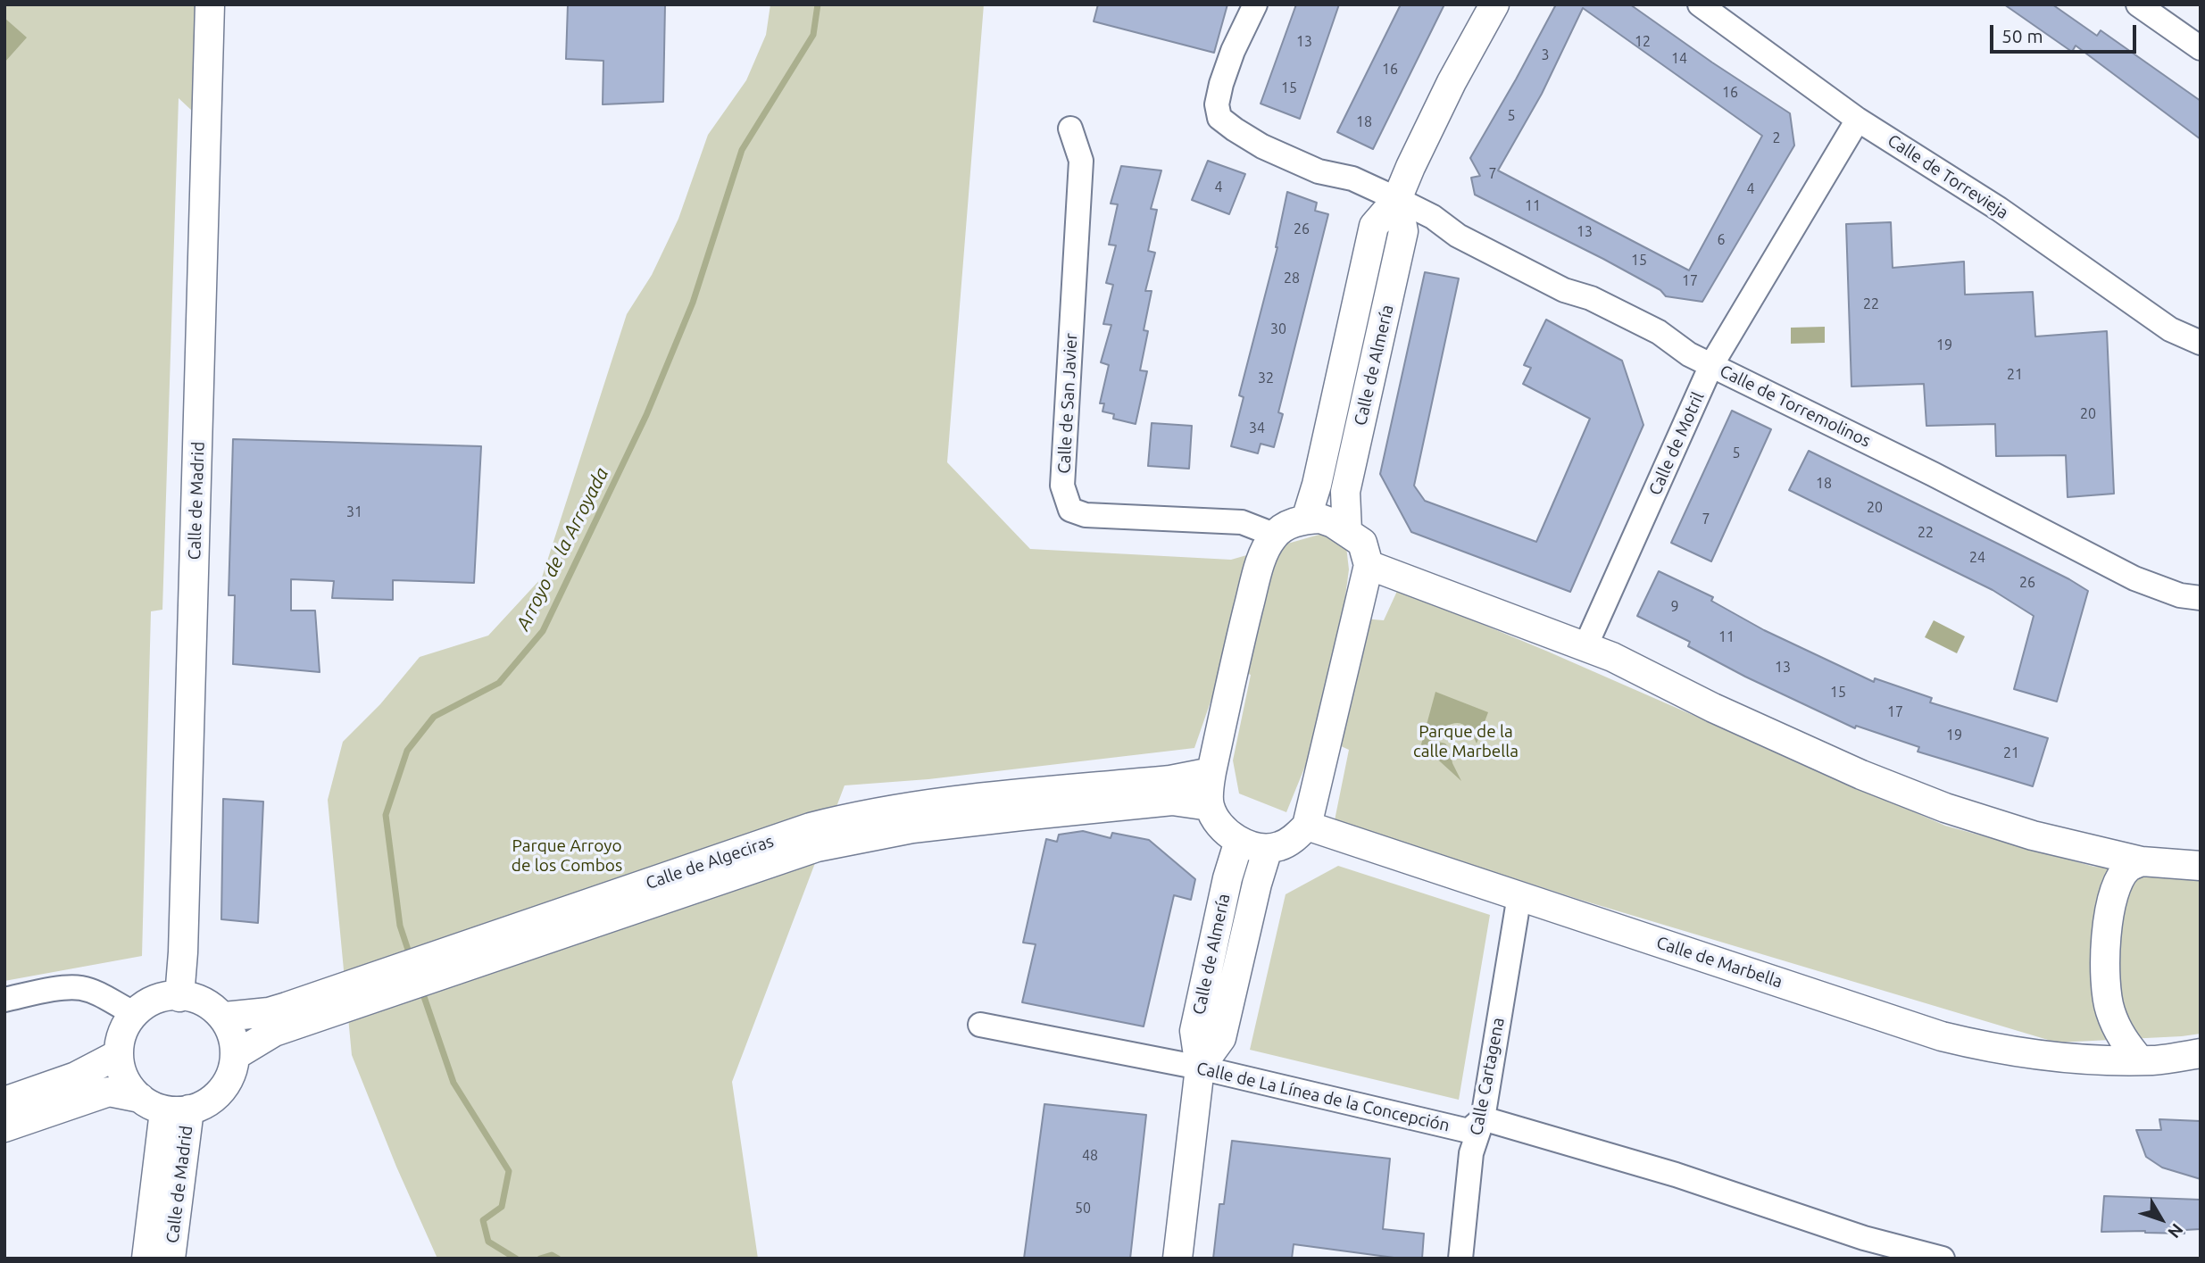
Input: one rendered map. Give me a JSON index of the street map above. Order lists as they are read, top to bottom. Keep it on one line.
{"streets":{"street":["Calle de Torrevieja","Calle de Almería","Calle de San Javier","Calle de Torremolinos","Calle de Motril","Calle de Madrid","Calle de Algeciras","Calle de Marbella","Calle Cartagena","Calle de La Línea de la Concepción"]},"crossings":[["Calle de Torrevieja","Calle de Motril"],["Calle de Almería","Calle de Torremolinos"],["Calle de Almería","Calle de La Línea de la Concepción"],["Calle de Torremolinos","Calle de Motril"],["Calle de Madrid","Calle de Algeciras"],["Calle de Marbella","Calle Cartagena"],["Calle Cartagena","Calle de La Línea de la Concepción"]],"water":["Arroyo de la Arroyada"],"parks":["Parque de la calle Marbella","Parque Arroyo de los Combos"],"house_numbers":["13","12","3","14","16","15","16","5","18","2","7","4","4","11","26","13","6","15","28","17","22","30","19","21","32","20","34","5","18","20","31","7","22","24","26","9","11","13","15","17","19","21","48","50"],"scale_bar":"50 m","north":"bottom right"}
